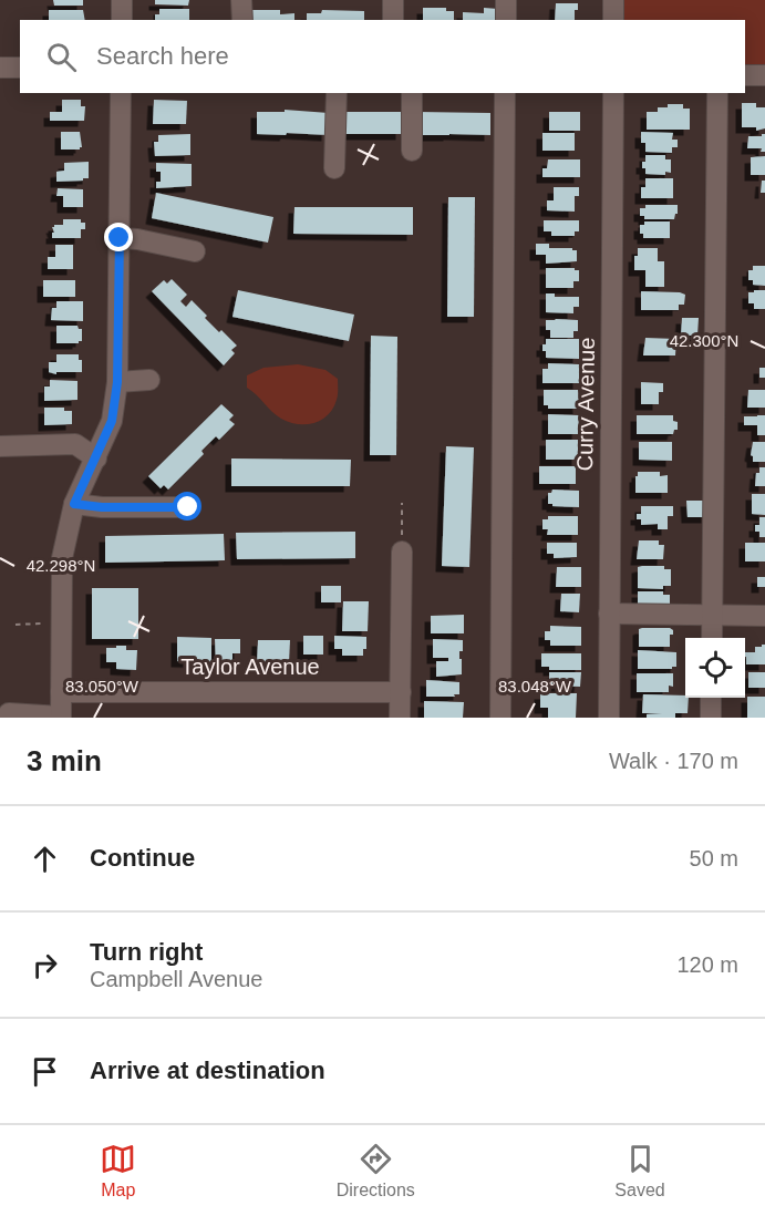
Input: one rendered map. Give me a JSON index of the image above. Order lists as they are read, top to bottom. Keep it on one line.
{"streets":{"street":["Curry Avenue","Taylor Avenue"]},"page":{"search":"Search here","heading":["3 min","Walk · 170 m"],"list":[["Continue","50 m"],["Turn right","Campbell Avenue","120 m"],"Arrive at destination"],"nav":["Map","Directions","Saved"]},"coordinates":["42.300°N","42.298°N","83.050°W","83.048°W"]}
